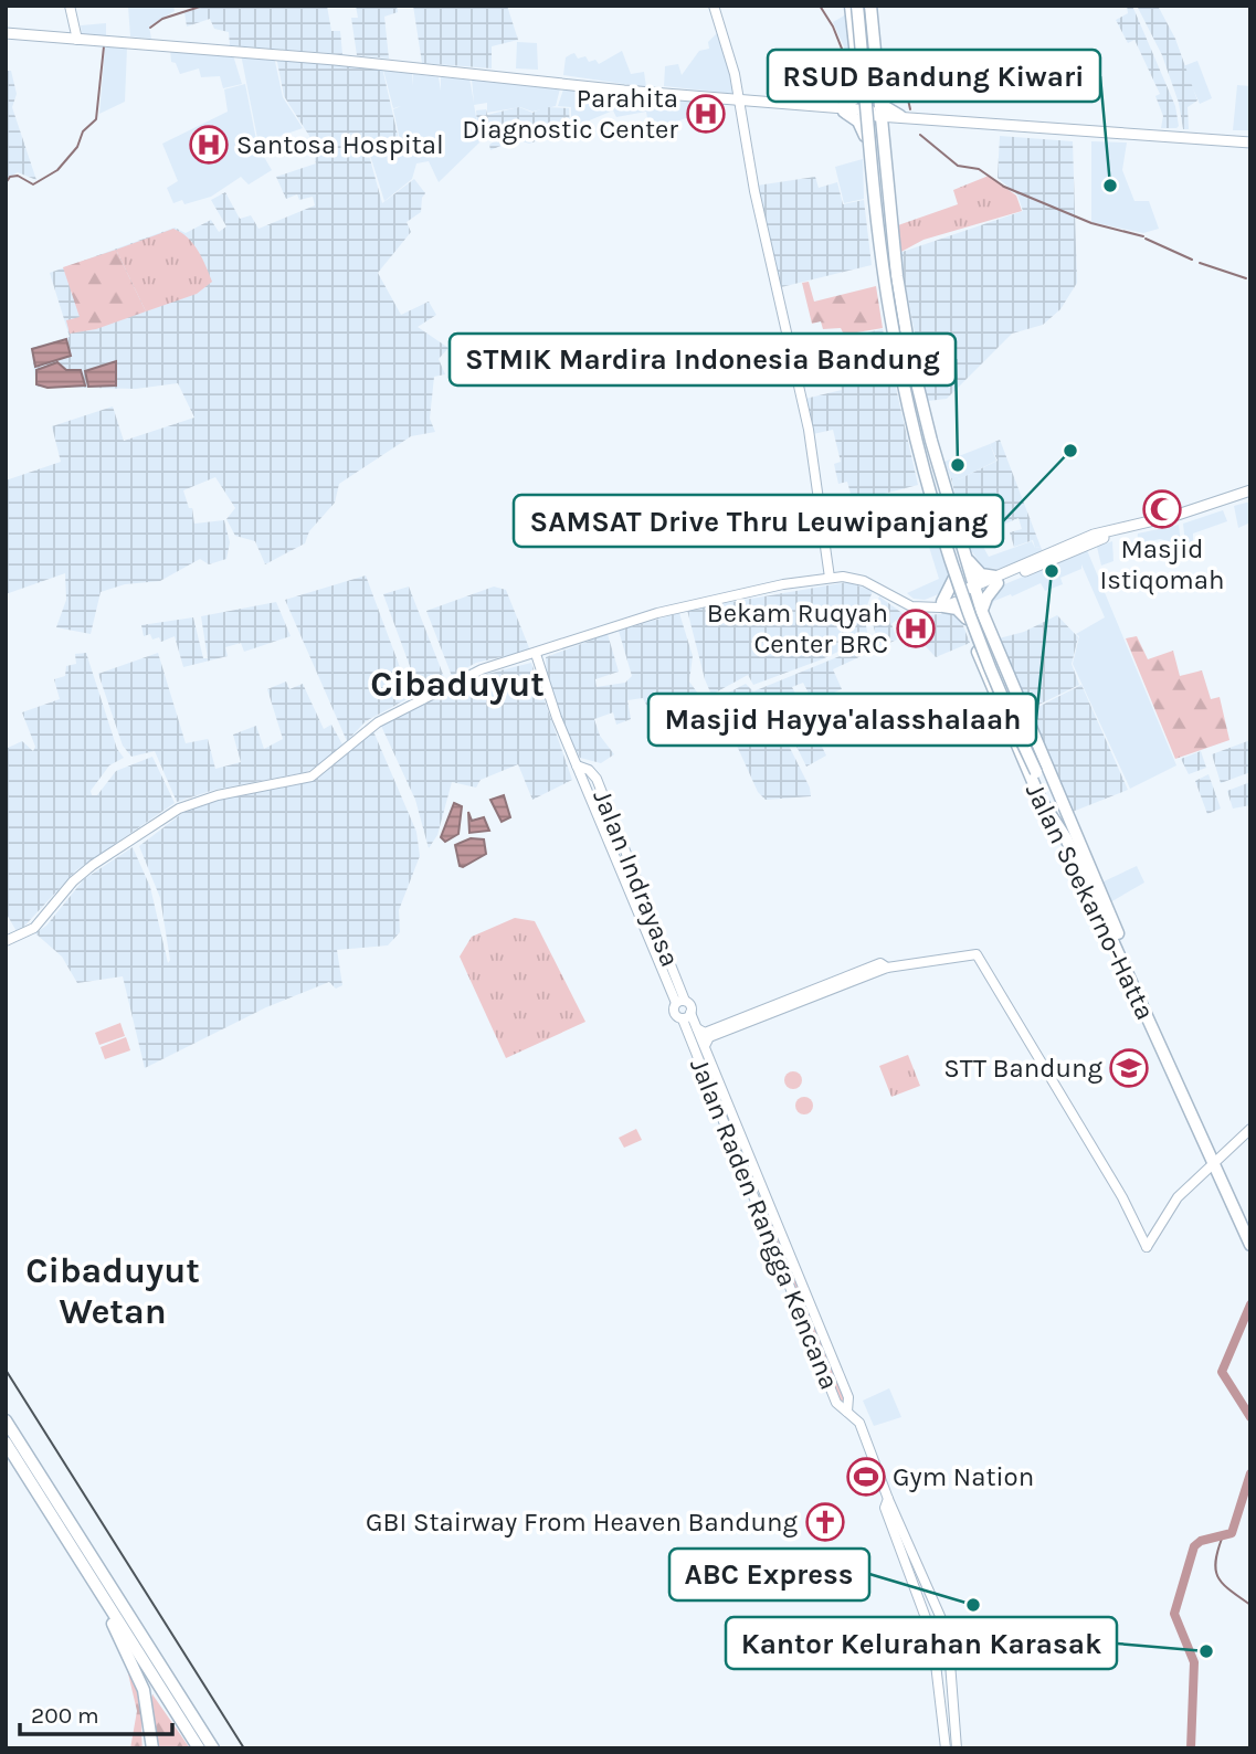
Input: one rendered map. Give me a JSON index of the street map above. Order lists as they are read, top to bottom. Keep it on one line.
{"streets":{"highway":["Jalan Soekarno-Hatta"],"street":["Jalan Indrayasa","Jalan Raden Rangga Kencana"]},"districts":["Cibaduyut","Cibaduyut Wetan"],"places":{"hospital":["Parahita Diagnostic Center","Santosa Hospital","Bekam Ruqyah Center BRC"],"other":["RSUD Bandung Kiwari","SAMSAT Drive Thru Leuwipanjang","STMIK Mardira Indonesia Bandung","Masjid Hayya'alasshalaah","ABC Express","Kantor Kelurahan Karasak"],"mosque":["Masjid Istiqomah"],"school or university":["STT Bandung"],"sports":["Gym Nation"],"church":["GBI Stairway From Heaven Bandung"]},"scale_bar":"200 m"}
